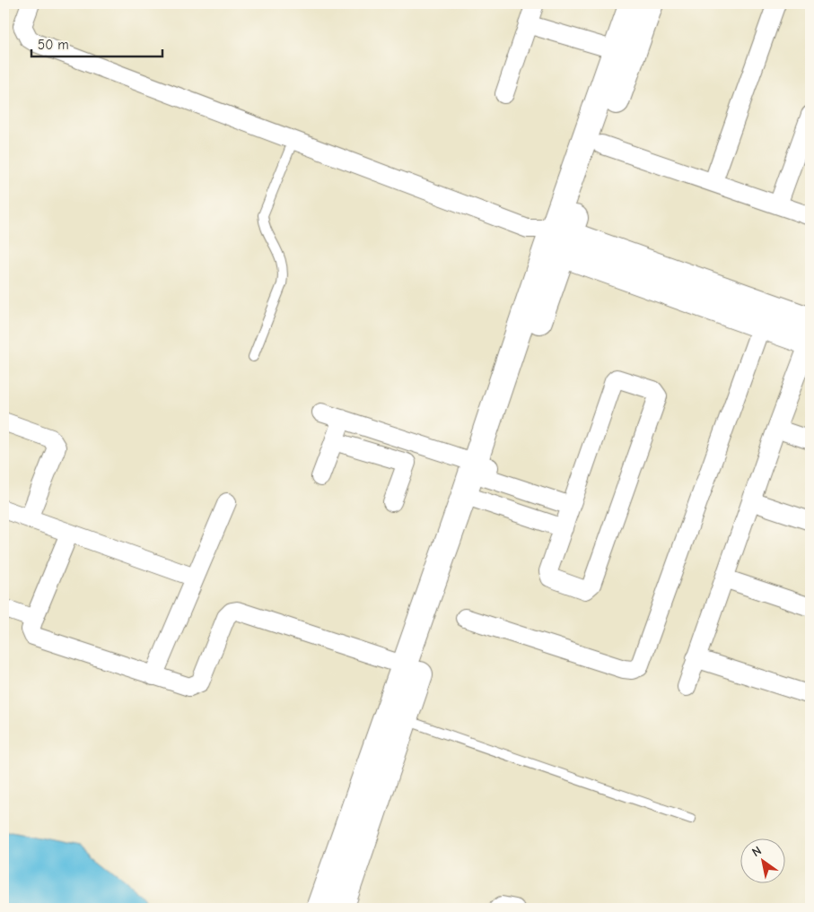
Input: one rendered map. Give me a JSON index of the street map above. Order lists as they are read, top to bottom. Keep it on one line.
{"scale_bar":"50 m","north":"top left"}
